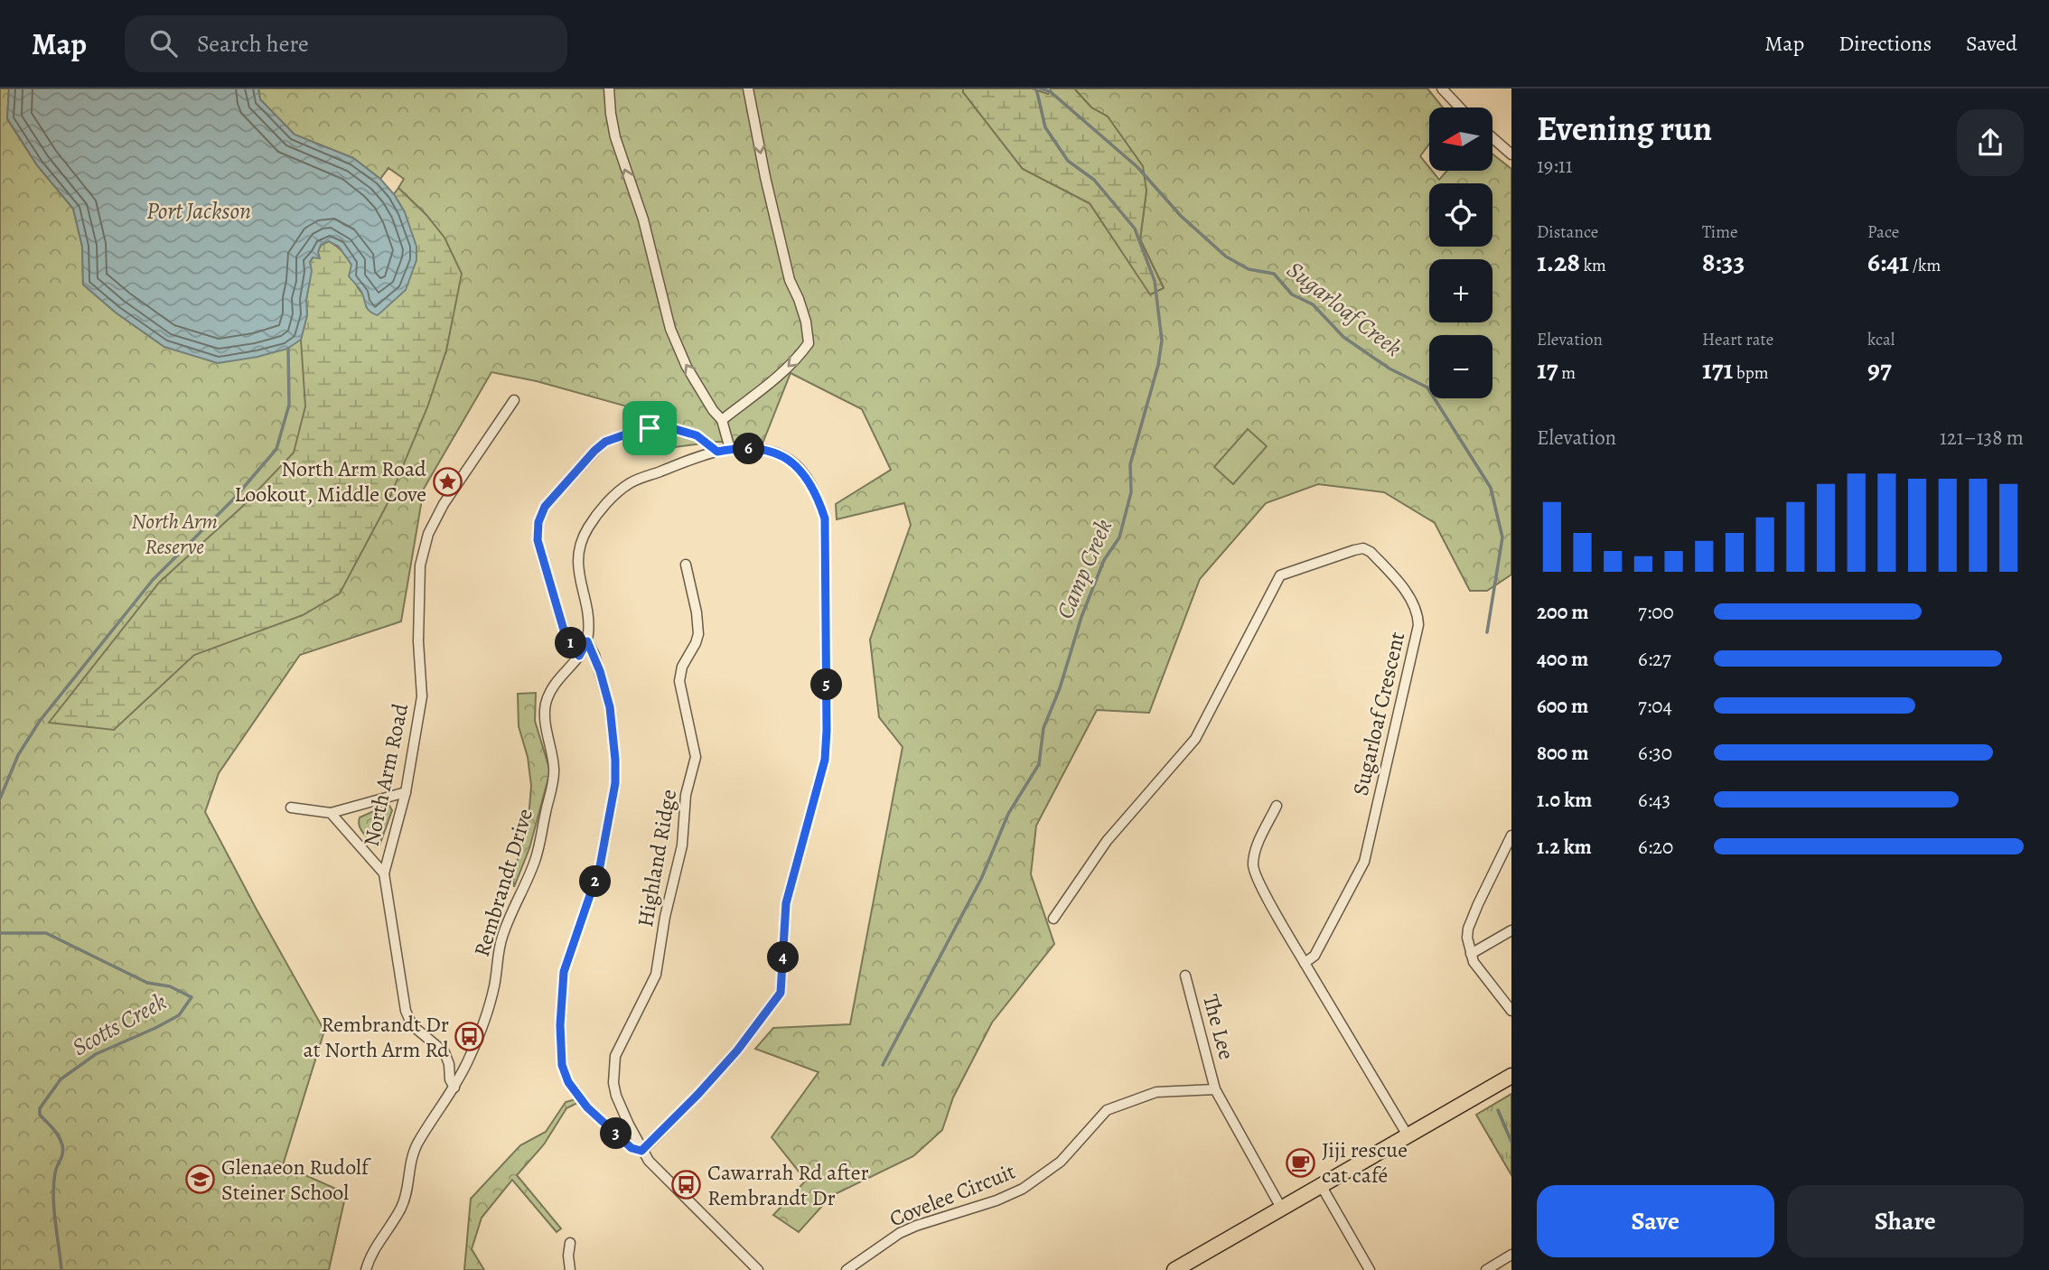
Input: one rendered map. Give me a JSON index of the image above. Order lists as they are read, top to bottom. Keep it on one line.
{"streets":{"street":["Sugarloaf Crescent","North Arm Road","Highland Ridge","Rembrandt Drive","The Lee","Covelee Circuit"]},"crossings":[["North Arm Road","Rembrandt Drive"],["The Lee","Covelee Circuit"]],"water":["Port Jackson","Sugarloaf Creek","Camp Creek","Scotts Creek"],"parks":["North Arm Reserve"],"places":{"place":["North Arm Road Lookout, Middle Cove"],"bus stop":["Rembrandt Dr at North Arm Rd","Cawarrah Rd after Rembrandt Dr"],"cafe":["Jiji rescue cat café"],"school or university":["Glenaeon Rudolf Steiner School"]},"north":"left","page":{"header":"Map","search":"Search here","nav":["Map","Directions","Saved"],"heading":["Evening run","19:11"],"map_buttons":["+","−"],"stats":[["Distance","1.28 km"],["Time","8:33"],["Pace","6:41 /km"],["Elevation","17 m"],["Heart rate","171 bpm"],["kcal","97"]],"chart":["Elevation","121–138 m"],"pins":["6","1","5","2","4","3"],"list":[{"name":"200 m","note":"7:00"},{"name":"400 m","note":"6:27"},{"name":"600 m","note":"7:04"},{"name":"800 m","note":"6:30"},{"name":"1.0 km","note":"6:43"},{"name":"1.2 km","note":"6:20"}],"buttons":["Save","Share"]}}
